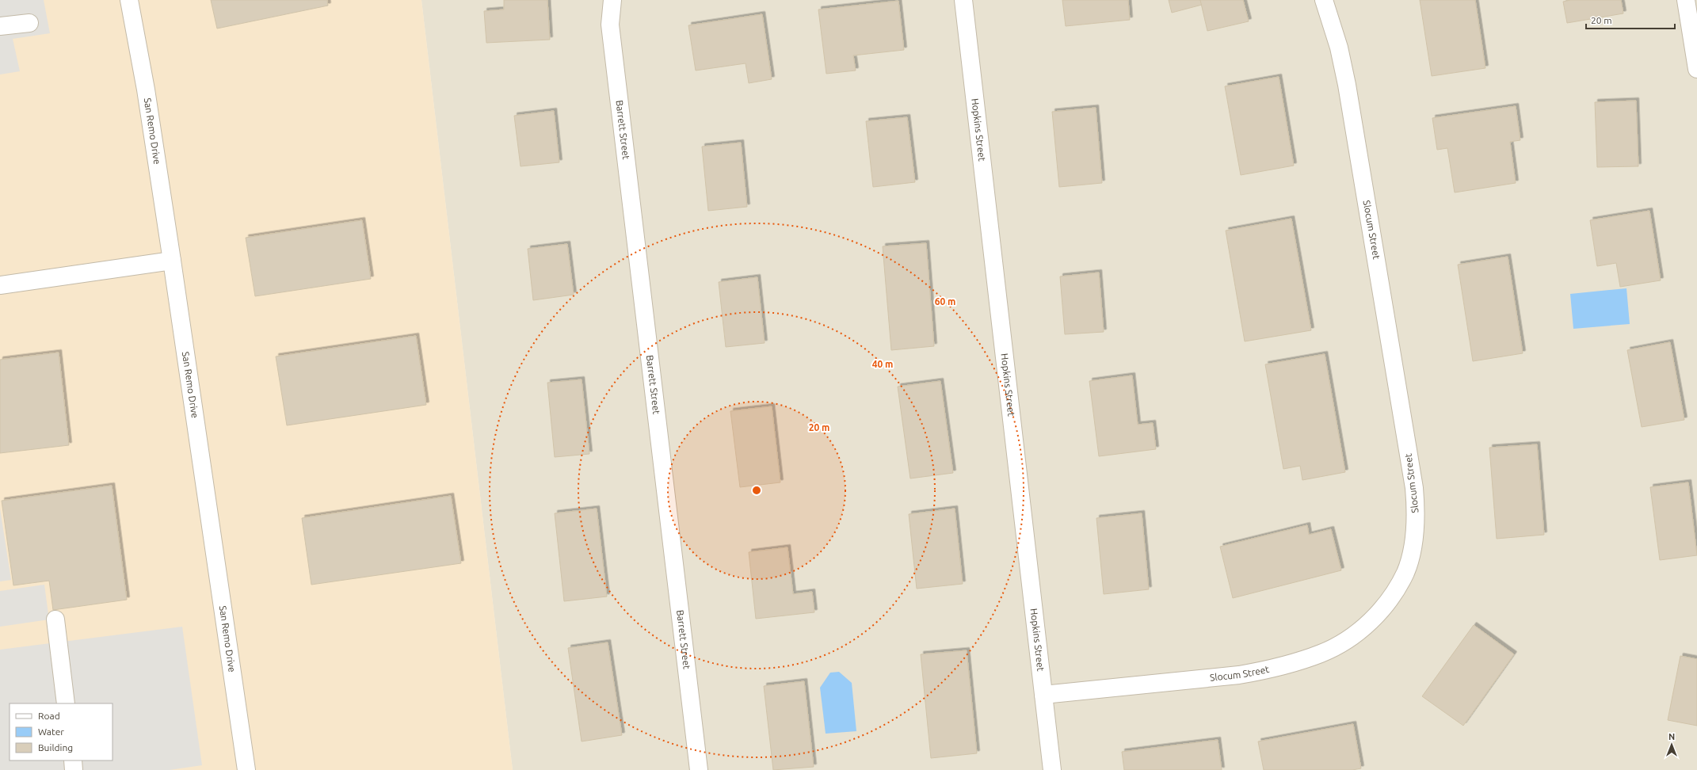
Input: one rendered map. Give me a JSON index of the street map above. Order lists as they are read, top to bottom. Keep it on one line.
{"streets":{"street":["Barrett Street","Hopkins Street","San Remo Drive","Slocum Street"]},"crossings":[["Hopkins Street","Slocum Street"]],"legend":["Road","Water","Building"],"scale_bar":"20 m","north":"top","rings":["60 m","40 m","20 m"]}
